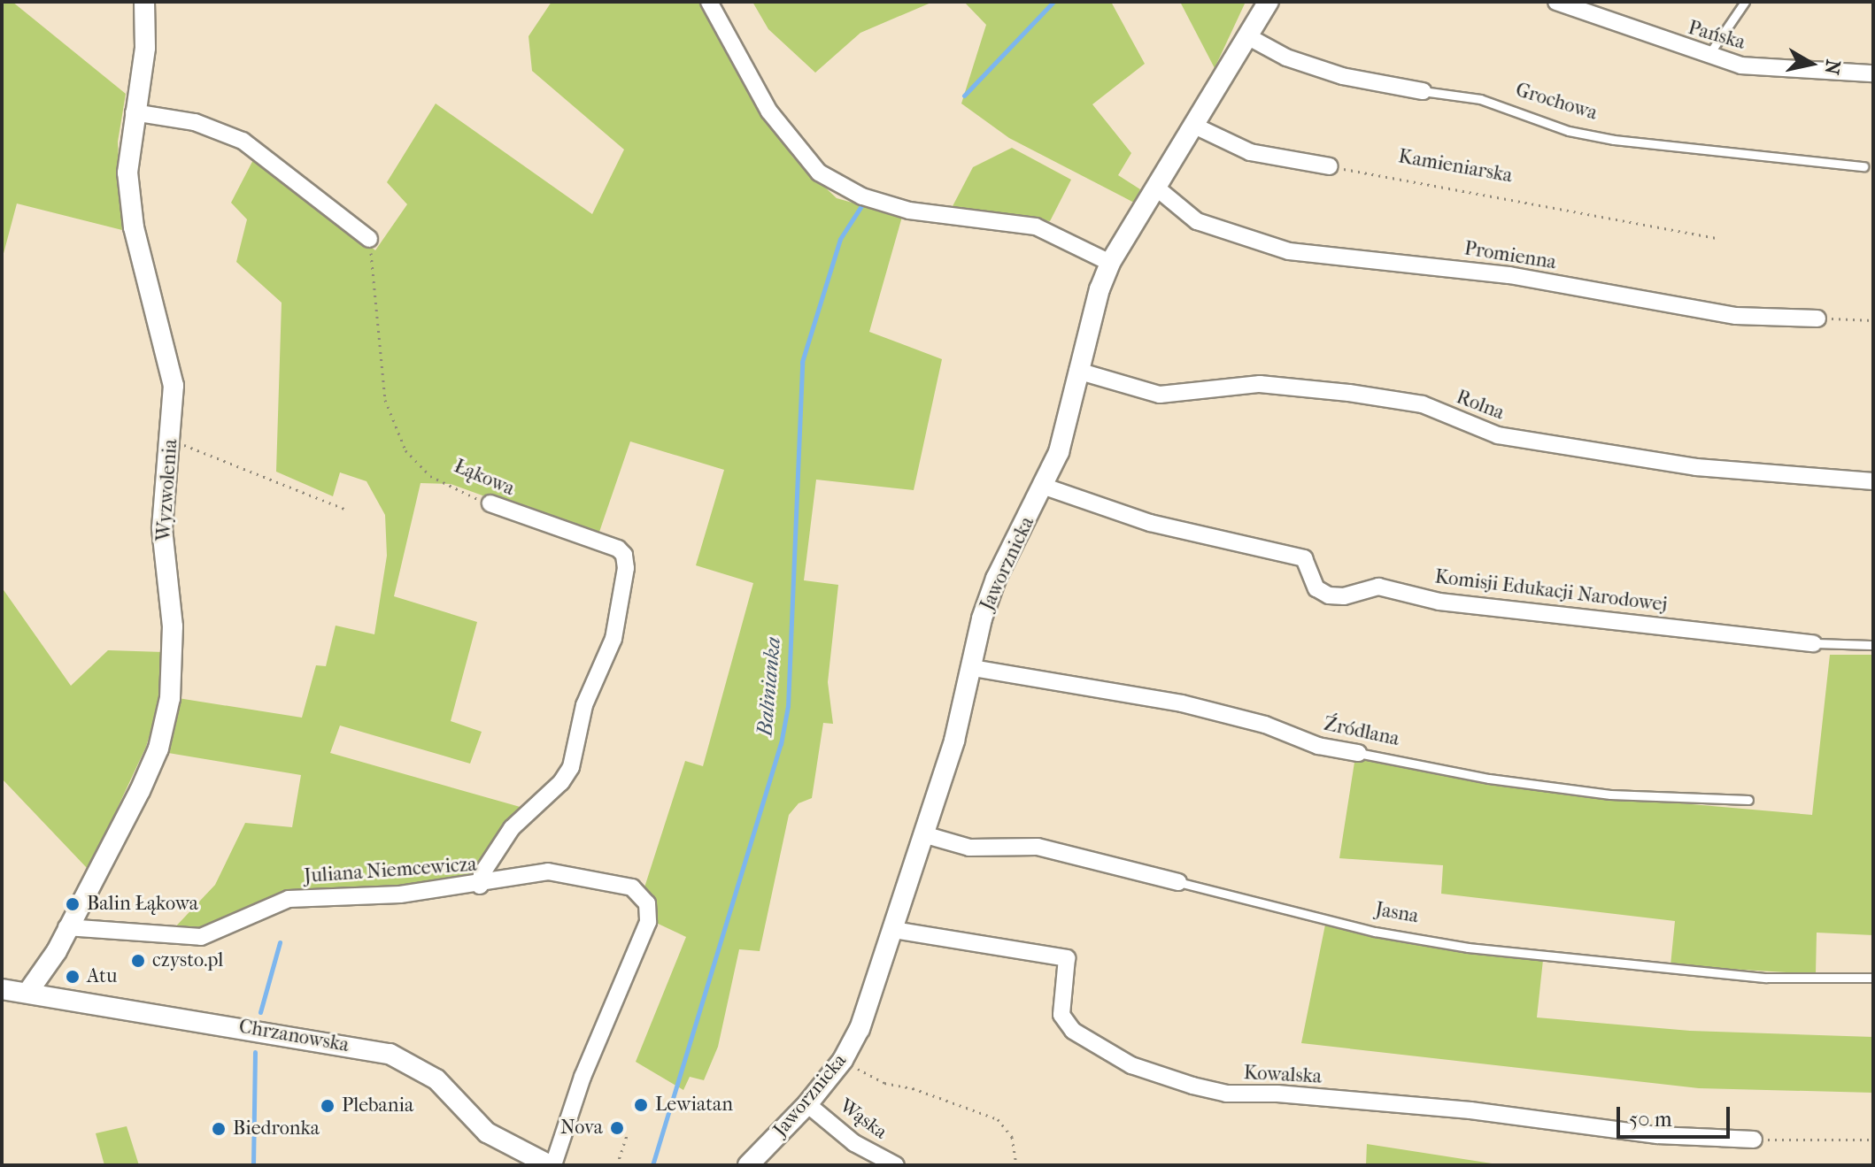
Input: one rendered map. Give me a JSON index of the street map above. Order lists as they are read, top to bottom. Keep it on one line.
{"streets":{"street":["Pańska","Grochowa","Promienna","Rolna","Łąkowa","Wyzwolenia","Jaworznicka","Komisji Edukacji Narodowej","Źródlana","Juliana Niemcewicza","Jasna","Chrzanowska","Kowalska","Wąska"],"path":["Kamieniarska"]},"crossings":[["Grochowa","Jaworznicka"],["Promienna","Jaworznicka"],["Rolna","Jaworznicka"],["Łąkowa","Juliana Niemcewicza"],["Wyzwolenia","Juliana Niemcewicza"],["Wyzwolenia","Chrzanowska"],["Jaworznicka","Komisji Edukacji Narodowej"],["Jaworznicka","Źródlana"],["Jaworznicka","Jasna"],["Jaworznicka","Kowalska"],["Jaworznicka","Wąska"],["Juliana Niemcewicza","Chrzanowska"]],"water":["Balinianka"],"places":["Balin Łąkowa","czysto.pl","Atu","Lewiatan","Plebania","Nova","Biedronka"],"scale_bar":"50 m","north":"right"}
